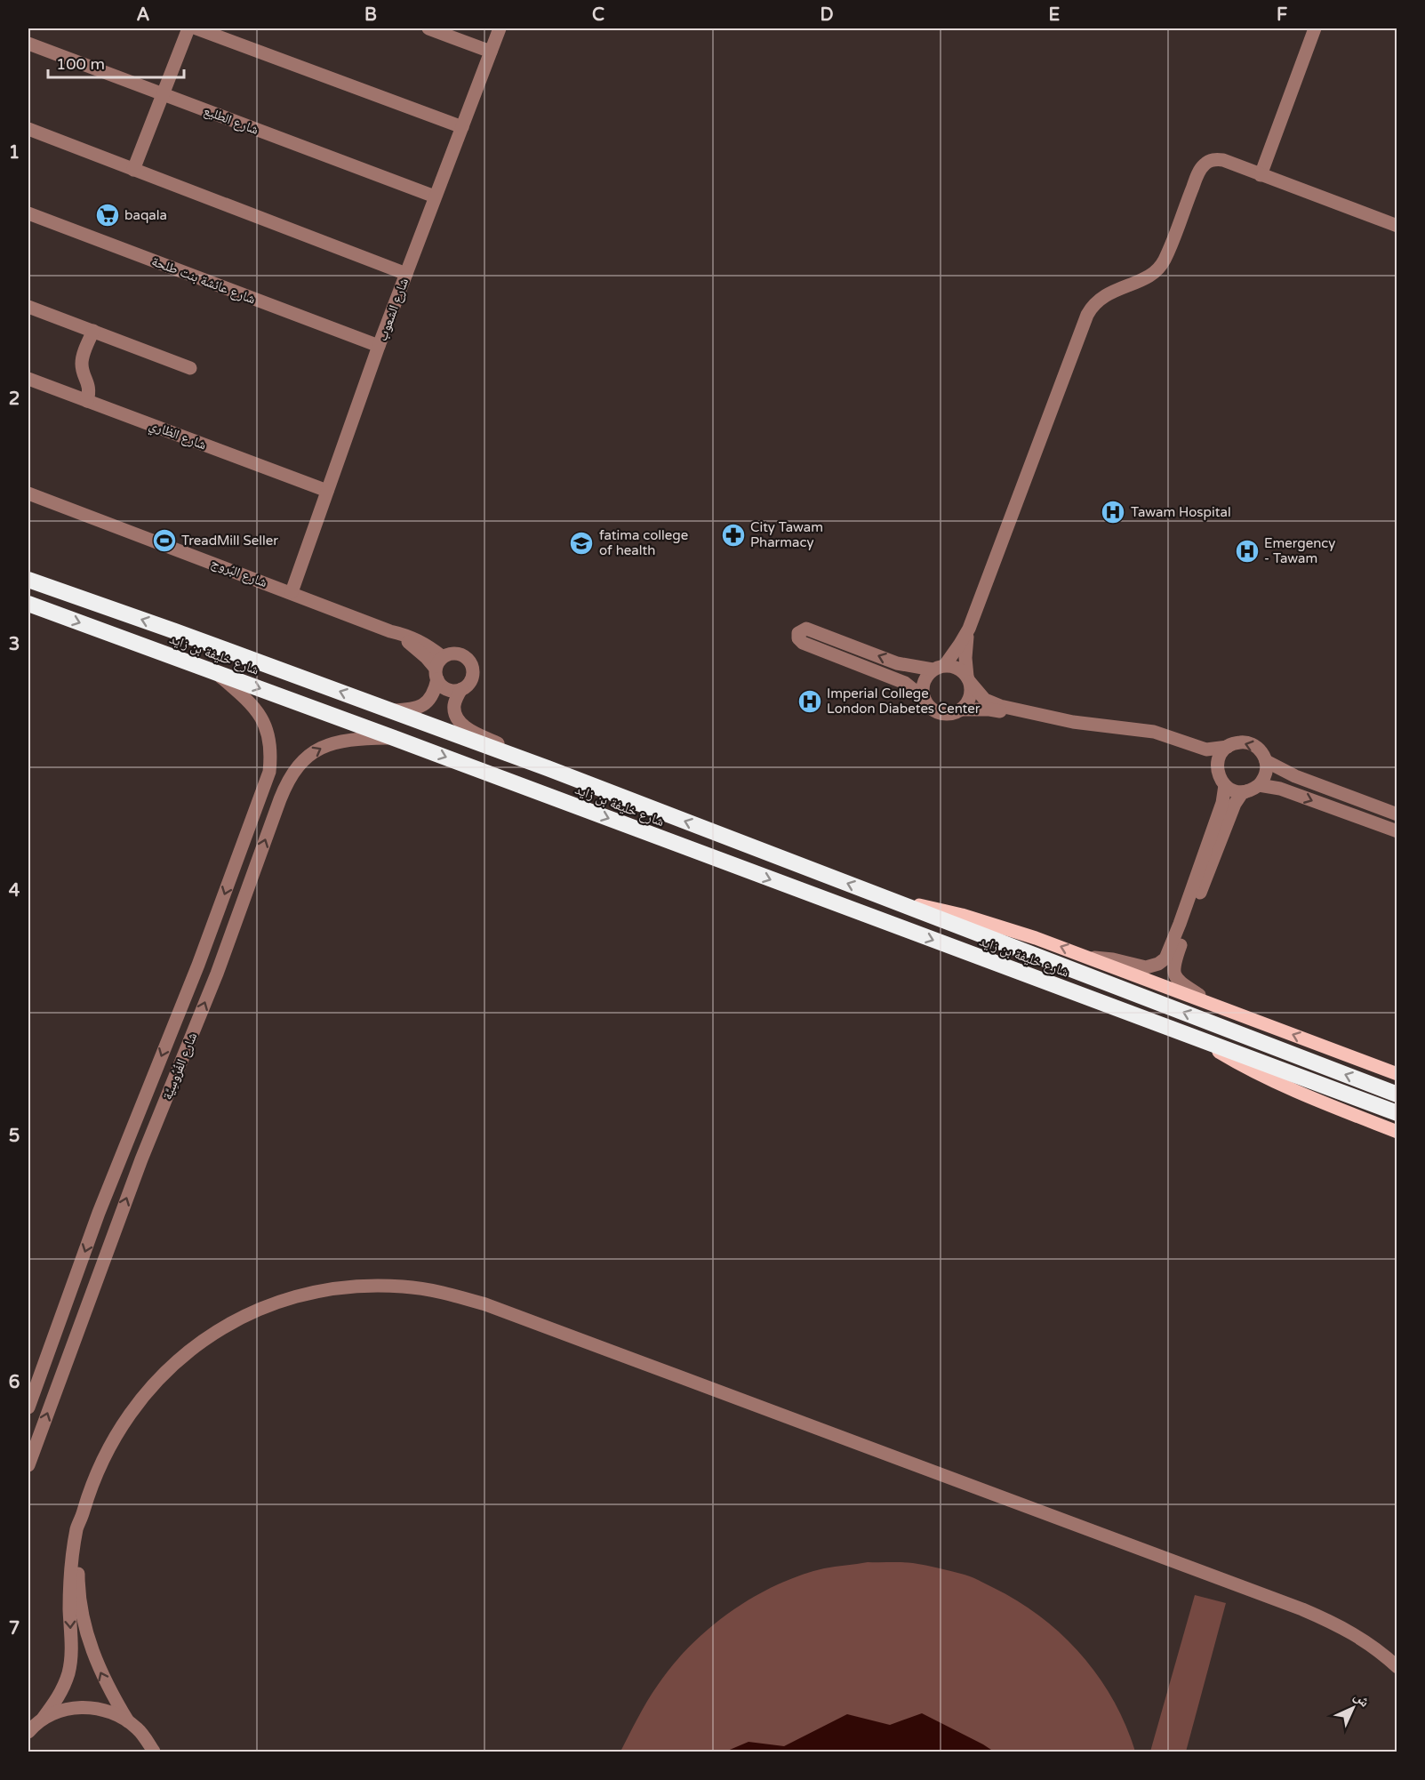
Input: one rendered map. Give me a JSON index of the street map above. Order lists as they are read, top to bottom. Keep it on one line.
{"streets":{"highway":["شارع خليفة بن زايد"],"street":["شارع الطليع","شارع عائشة بنت طلحة","شارع الشعوب","شارع الظاري","شارع البُروج","شارع الفُرُوسِيَّة"]},"crossings":[["شارع الطليع","شارع الشعوب"],["شارع عائشة بنت طلحة","شارع الشعوب"],["شارع الشعوب","شارع الظاري"],["شارع الشعوب","شارع البُروج"],["شارع خليفة بن زايد","شارع الفُرُوسِيَّة"]],"places":{"supermarket":["baqala"],"hospital":["Tawam Hospital","Emergency - Tawam","Imperial College London Diabetes Center"],"pharmacy":["City Tawam Pharmacy"],"sports":["TreadMill Seller"],"school or university":["fatima college of health"]},"scale_bar":"100 m","north":"top right","grid":{"columns":["A","B","C","D","E","F"],"rows":["1","2","3","4","5","6","7"]}}
